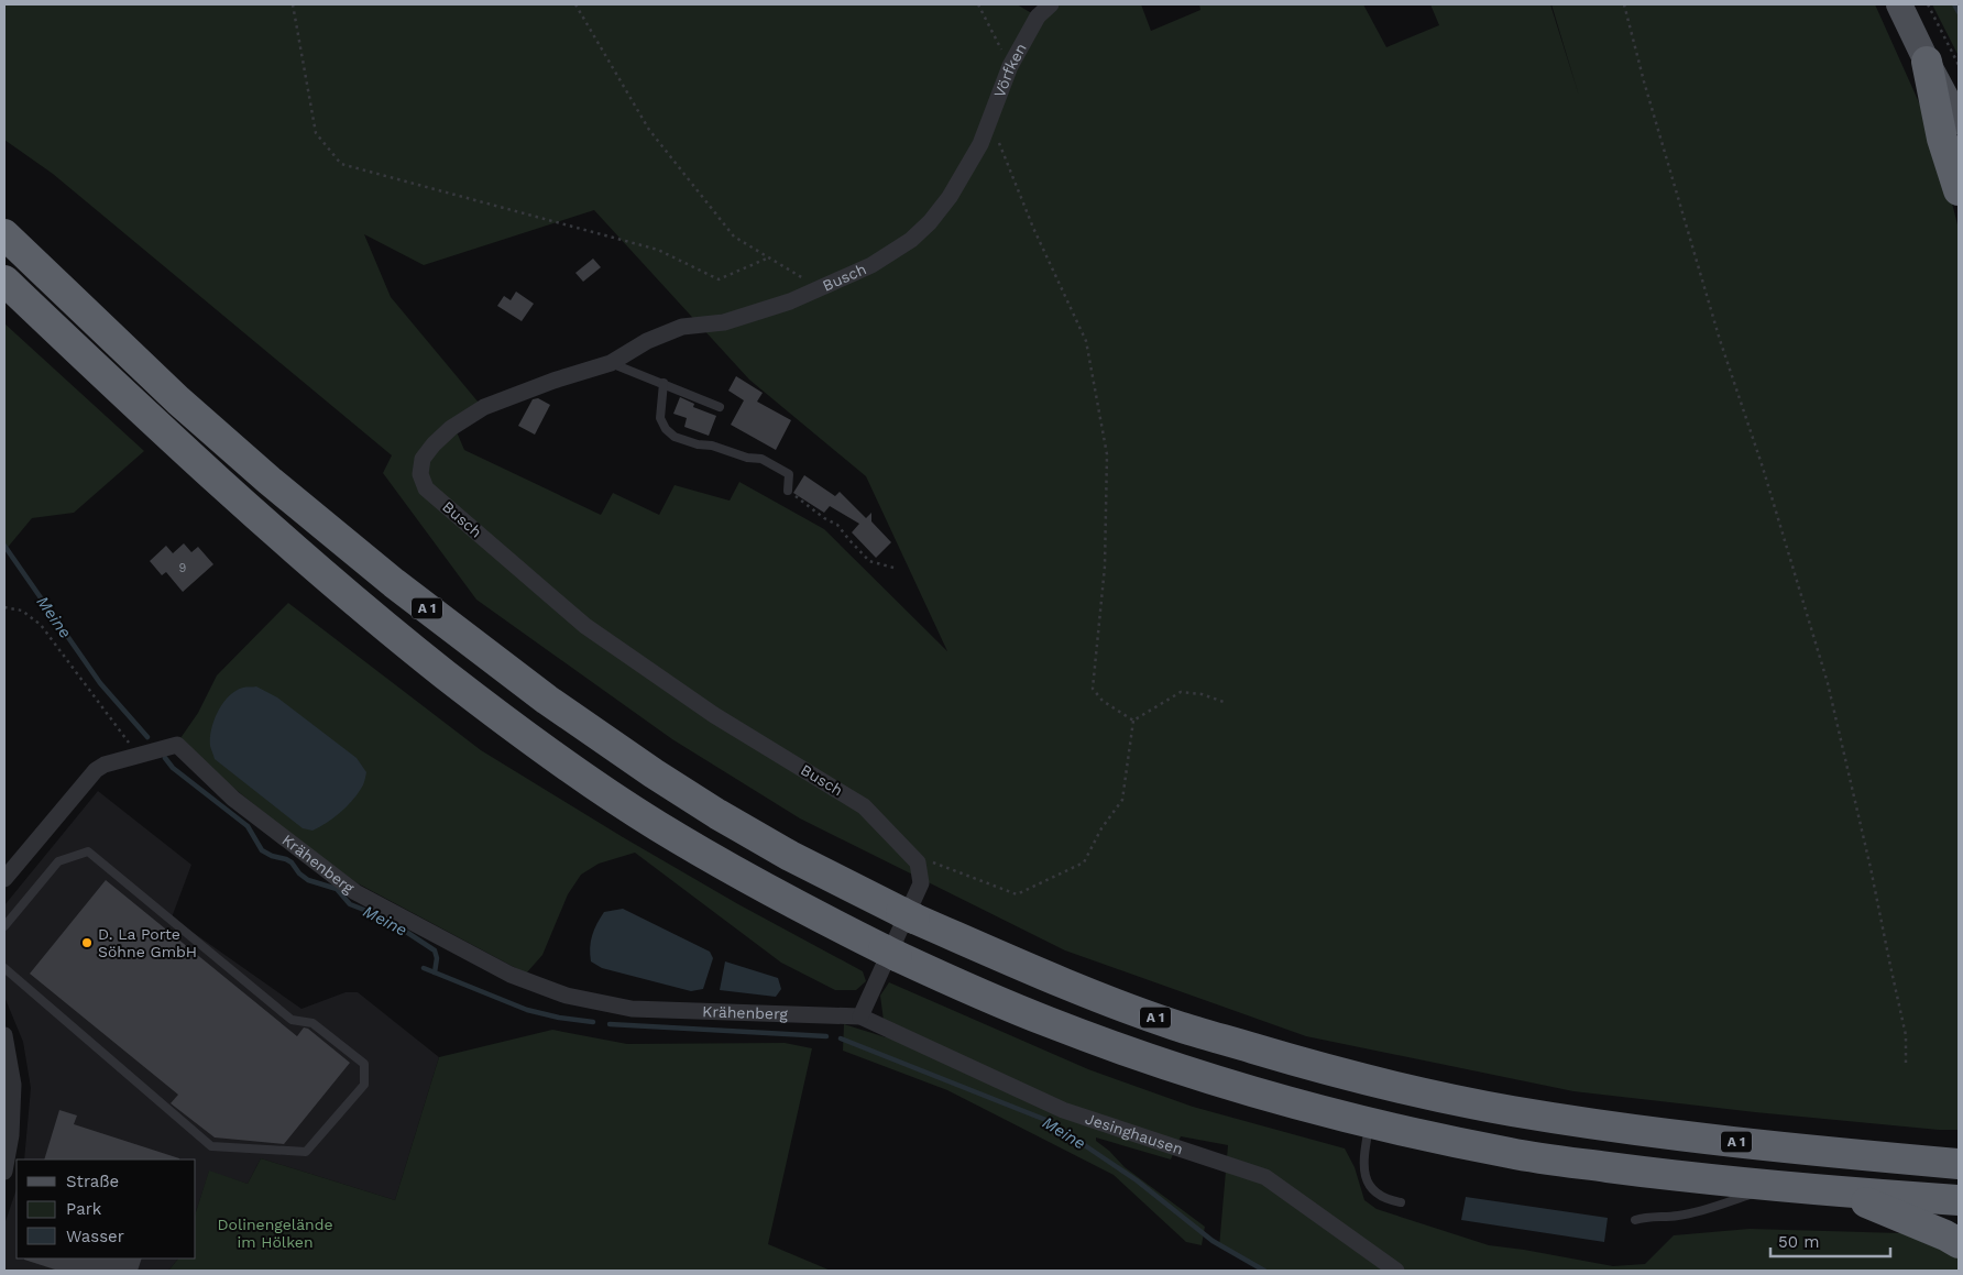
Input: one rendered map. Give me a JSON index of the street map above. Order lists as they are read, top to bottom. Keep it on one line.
{"streets":{"highway":["A 1"],"street":["Vörfken","Busch","Krähenberg","Jesinghausen"]},"crossings":[["Vörfken","Busch"],["Busch","Krähenberg"],["Busch","Jesinghausen"],["Krähenberg","Jesinghausen"]],"water":["Meine"],"parks":["Dolinengelände im Hölken"],"places":["D. La Porte Söhne GmbH"],"house_numbers":["9"],"legend":["Straße","Park","Wasser"],"scale_bar":"50 m"}
